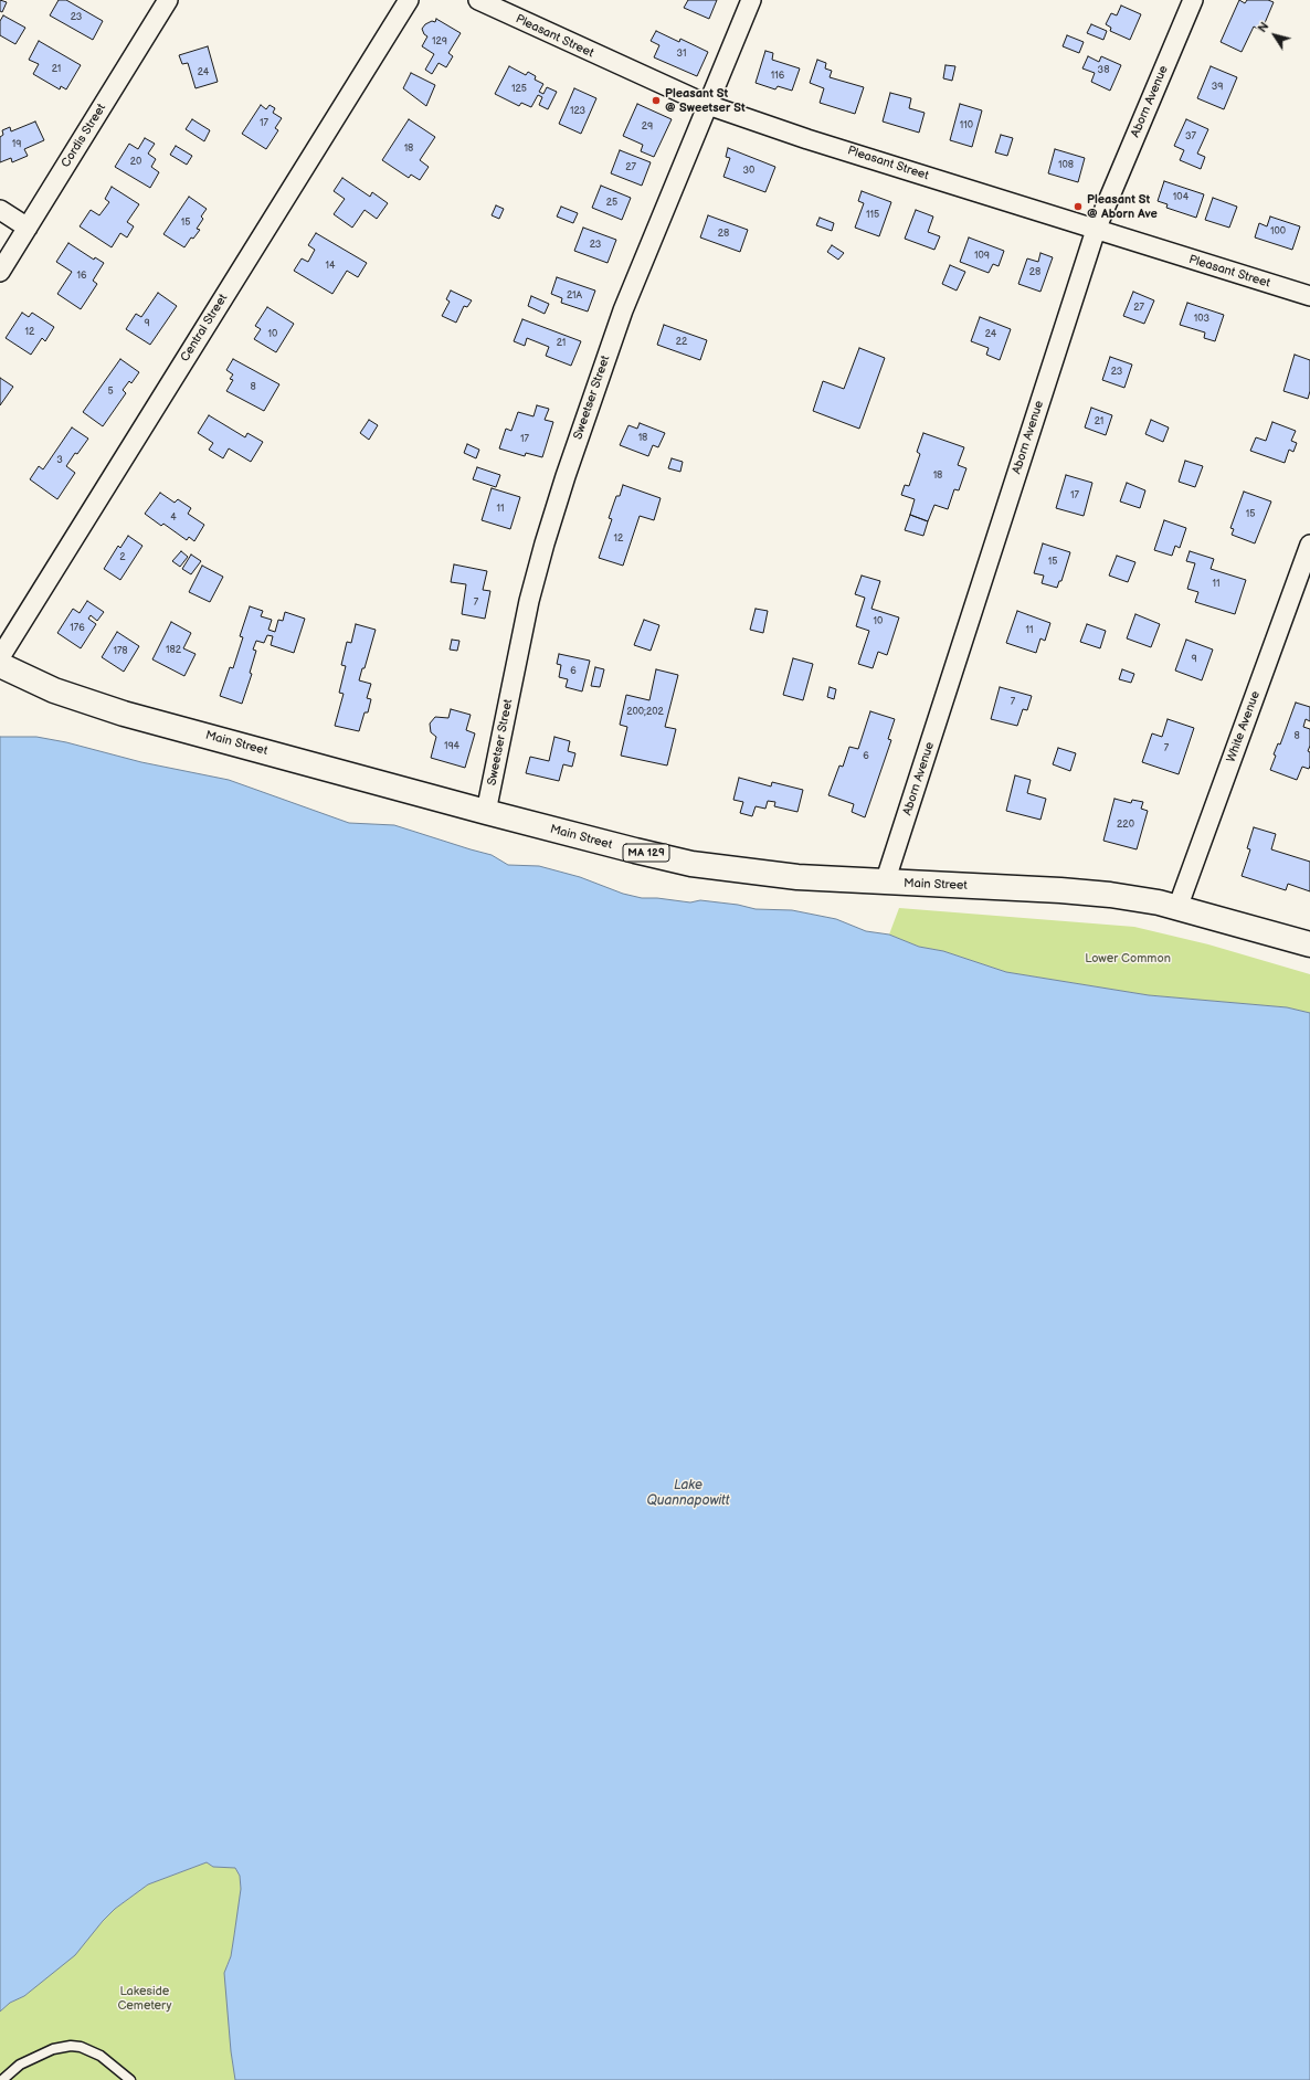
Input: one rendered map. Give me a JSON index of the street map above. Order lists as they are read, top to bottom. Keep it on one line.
{"streets":{"main road":["Main Street","MA 129"],"street":["Pleasant Street","Aborn Avenue","Cordis Street","Central Street","Sweetser Street","White Avenue"]},"crossings":[["Pleasant Street","Aborn Avenue"],["Pleasant Street","Sweetser Street"],["Aborn Avenue","Main Street"],["Sweetser Street","Main Street"],["White Avenue","Main Street"]],"water":["Lake Quannapowitt"],"parks":["Lower Common","Lakeside Cemetery"],"places":["Pleasant St @ Sweetser St","Pleasant St @ Aborn Ave"],"house_numbers":["23","129","31","21","38","24","116","39","125","123","17","110","29","37","19","18","20","108","27","30","104","25","115","15","100","28","23","109","14","28","16","21A","27","103","9","12","10","24","22","21","23","8","5","21","18","17","3","18","17","11","15","4","12","2","15","11","7","10","176","11","182","178","9","6","7","200;202","8","194","7","6","220"],"north":"top left"}
